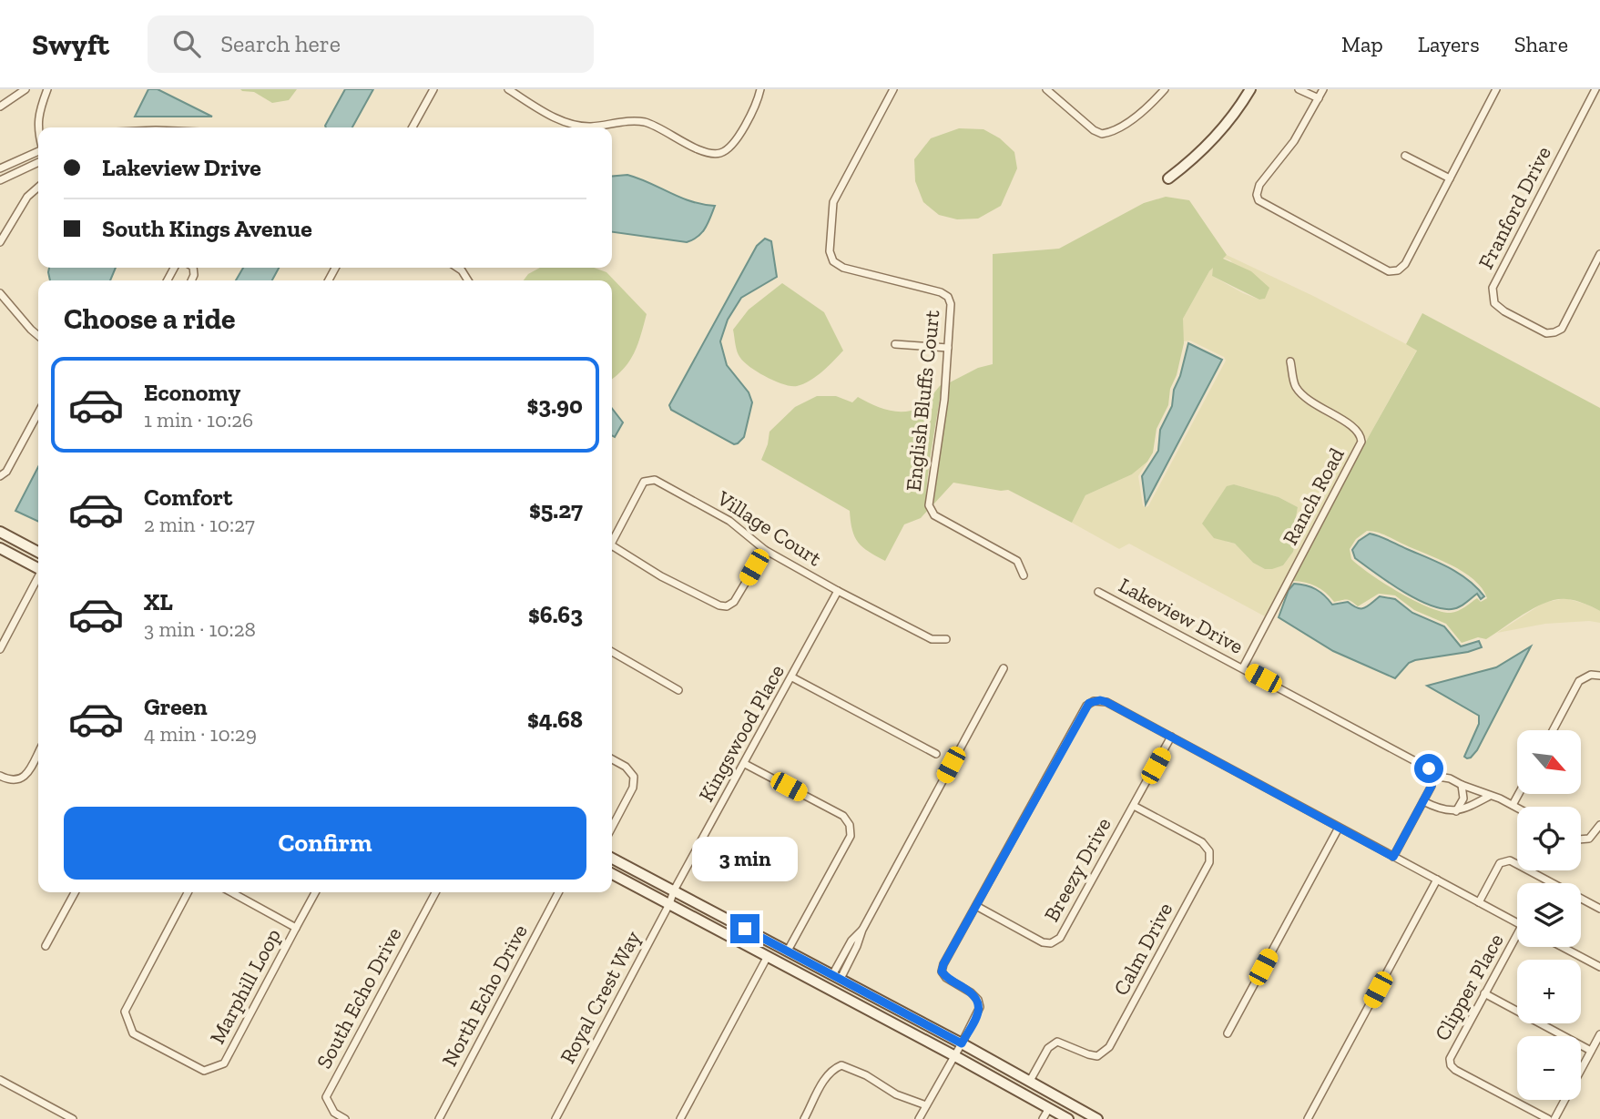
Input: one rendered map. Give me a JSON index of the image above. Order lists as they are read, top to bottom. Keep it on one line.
{"streets":{"street":["Franford Drive","English Bluffs Court","Ranch Road","Village Court","Lakeview Drive","Kingswood Place","Breezy Drive","Calm Drive","Marphill Loop","Clipper Place","North Echo Drive","Royal Crest Way","South Echo Drive"]},"crossings":[["Ranch Road","Lakeview Drive"],["Village Court","Kingswood Place"],["Kingswood Place","Royal Crest Way"],["Breezy Drive","Calm Drive"]],"north":"bottom right","page":{"header":"Swyft","search":"Search here","nav":["Map","Layers","Share"],"banner":["Lakeview Drive","South Kings Avenue"],"heading":"Choose a ride","list":[{"name":"Economy","note":"1 min · 10:26","value":"$3.90"},{"name":"Comfort","note":"2 min · 10:27","value":"$5.27"},{"name":"XL","note":"3 min · 10:28","value":"$6.63"},{"name":"Green","note":"4 min · 10:29","value":"$4.68"}],"map_buttons":["+","−"],"buttons":"Confirm","bubble":"3 min"}}
